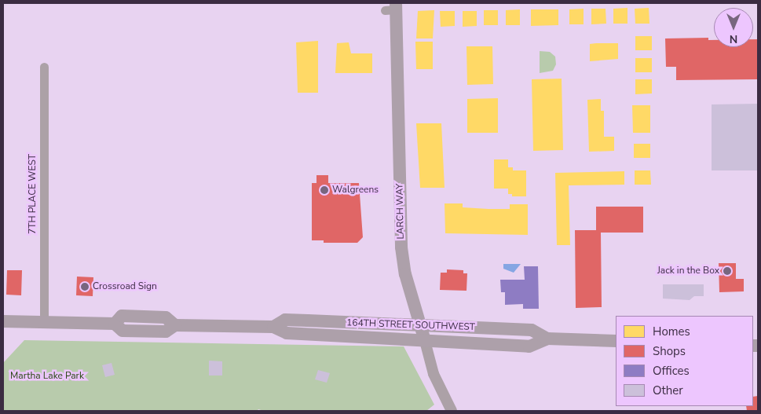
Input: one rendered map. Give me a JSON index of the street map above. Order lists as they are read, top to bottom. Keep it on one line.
{"streets":{"main road":["LARCH WAY","164TH STREET SOUTHWEST"],"street":["7TH PLACE WEST"]},"crossings":[["7TH PLACE WEST","164TH STREET SOUTHWEST"],["LARCH WAY","164TH STREET SOUTHWEST"]],"parks":["Martha Lake Park"],"places":["Walgreens","Jack in the Box","Crossroad Sign"],"legend":["Homes","Shops","Offices","Other"],"north":"bottom"}
